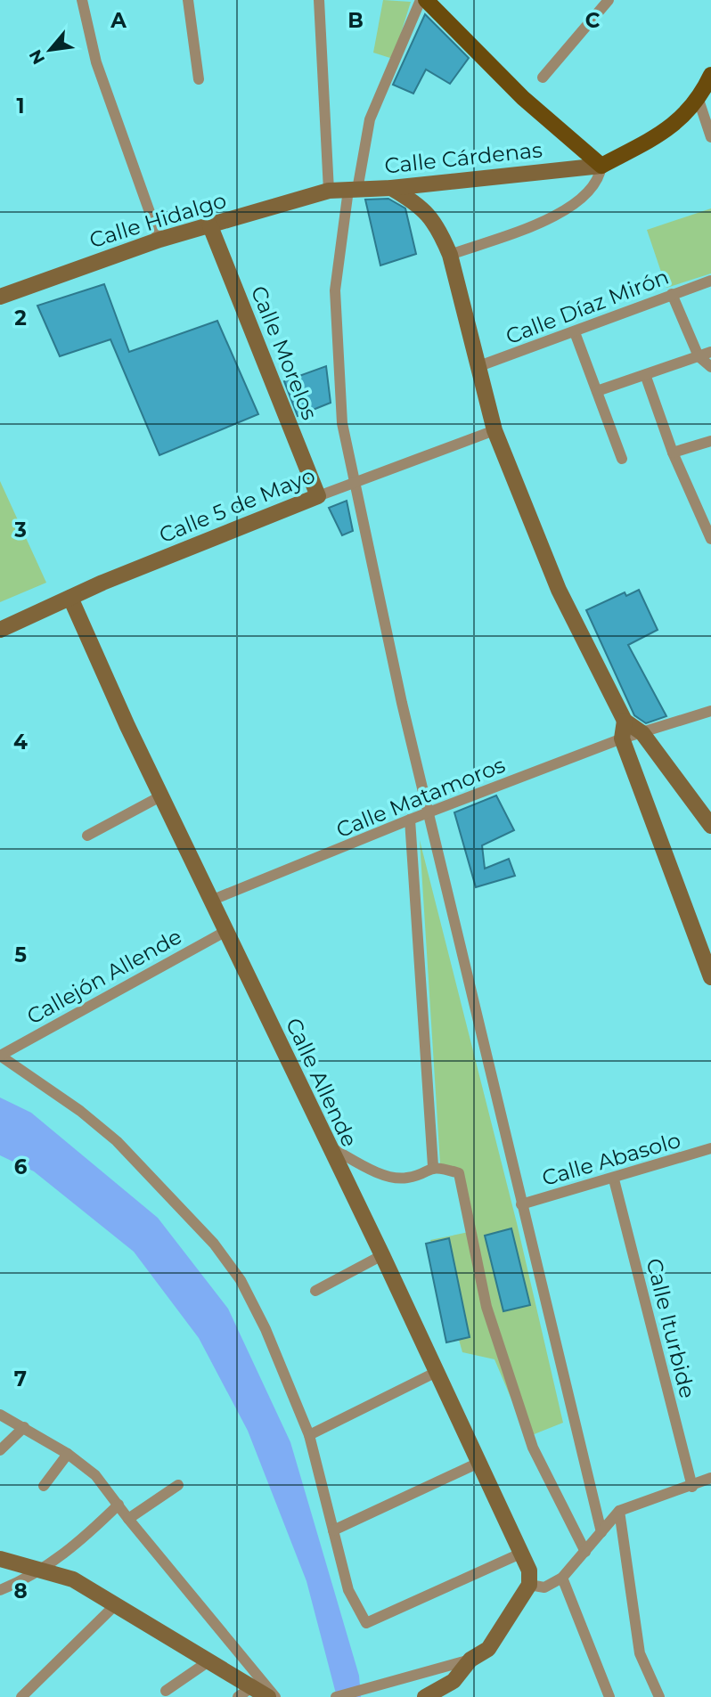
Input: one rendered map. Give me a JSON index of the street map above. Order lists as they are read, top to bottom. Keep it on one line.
{"streets":{"main road":["Calle Cárdenas","Calle Hidalgo","Calle Morelos","Calle 5 de Mayo","Calle Allende"],"street":["Calle Díaz Mirón","Calle Matamoros","Callejón Allende","Calle Abasolo","Calle Iturbide"]},"crossings":[["Calle Cárdenas","Calle Hidalgo"],["Calle Hidalgo","Calle Morelos"],["Calle Morelos","Calle 5 de Mayo"],["Calle 5 de Mayo","Calle Allende"],["Calle Matamoros","Calle Allende"],["Callejón Allende","Calle Allende"],["Calle Abasolo","Calle Iturbide"]],"north":"bottom left","grid":{"columns":["A","B","C"],"rows":["1","2","3","4","5","6","7","8"]}}
